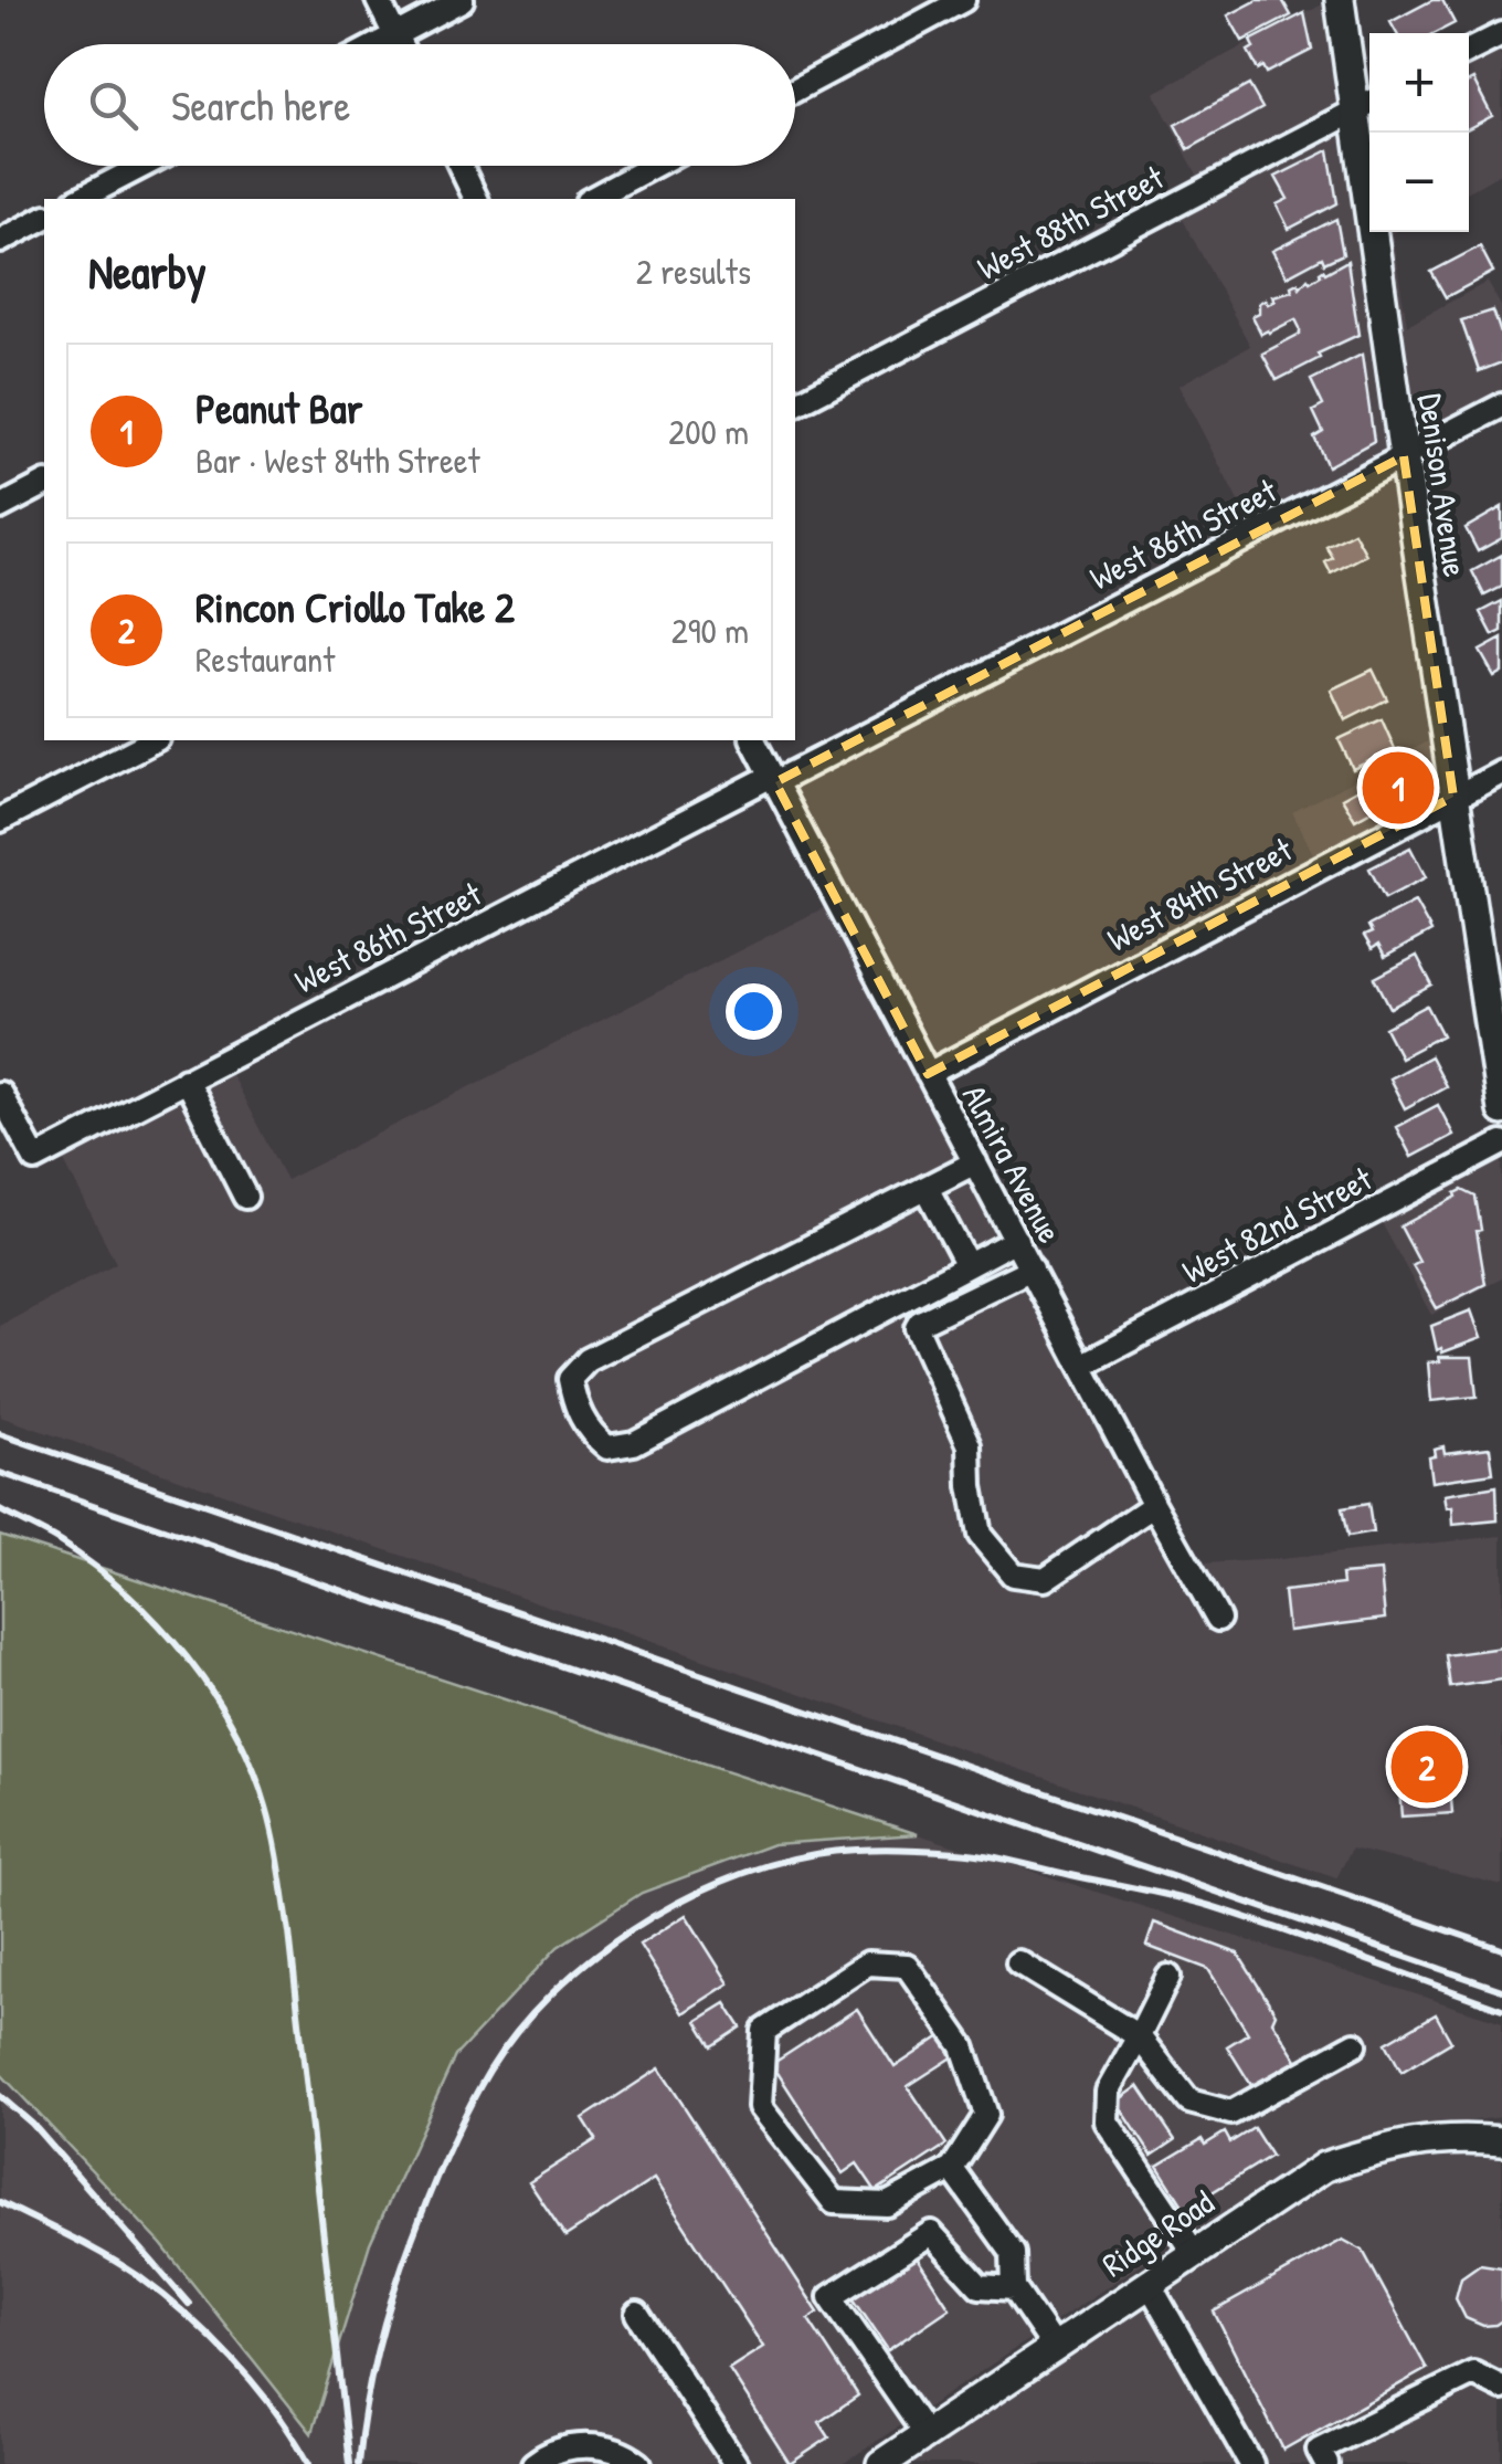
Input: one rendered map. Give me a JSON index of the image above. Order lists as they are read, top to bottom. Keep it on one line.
{"streets":{"main road":["Denison Avenue","Ridge Road"],"street":["West 88th Street","West 86th Street","West 84th Street","Almira Avenue","West 82nd Street"]},"crossings":[["West 88th Street","Denison Avenue"],["Denison Avenue","West 86th Street"],["Denison Avenue","West 84th Street"],["West 86th Street","Almira Avenue"],["West 84th Street","Almira Avenue"],["Almira Avenue","West 82nd Street"]],"page":{"map_buttons":["+","−"],"search":"Search here","heading":["Nearby","2 results"],"list":[{"mark":"1","name":"Peanut Bar","note":"Bar · West 84th Street","value":"200 m"},{"mark":"2","name":"Rincon Criollo Take 2","note":"Restaurant","value":"290 m"}],"pins":["1","2"]}}
